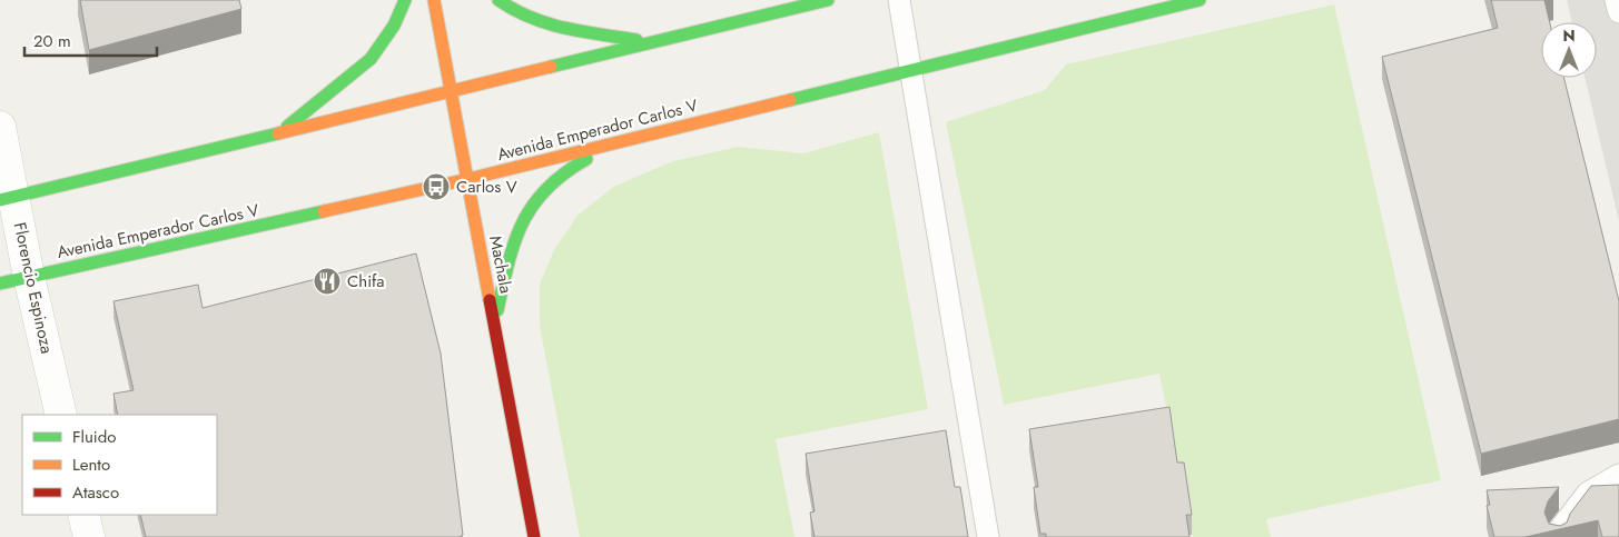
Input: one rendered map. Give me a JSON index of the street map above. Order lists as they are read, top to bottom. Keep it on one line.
{"streets":{"main road":["Avenida Emperador Carlos V","Machala"],"street":["Florencio Espinoza"]},"crossings":[["Avenida Emperador Carlos V","Machala"],["Avenida Emperador Carlos V","Florencio Espinoza"]],"places":{"bus stop":["Carlos V"],"restaurant":["Chifa"]},"legend":["Fluido","Lento","Atasco"],"scale_bar":"20 m","north":"top"}
